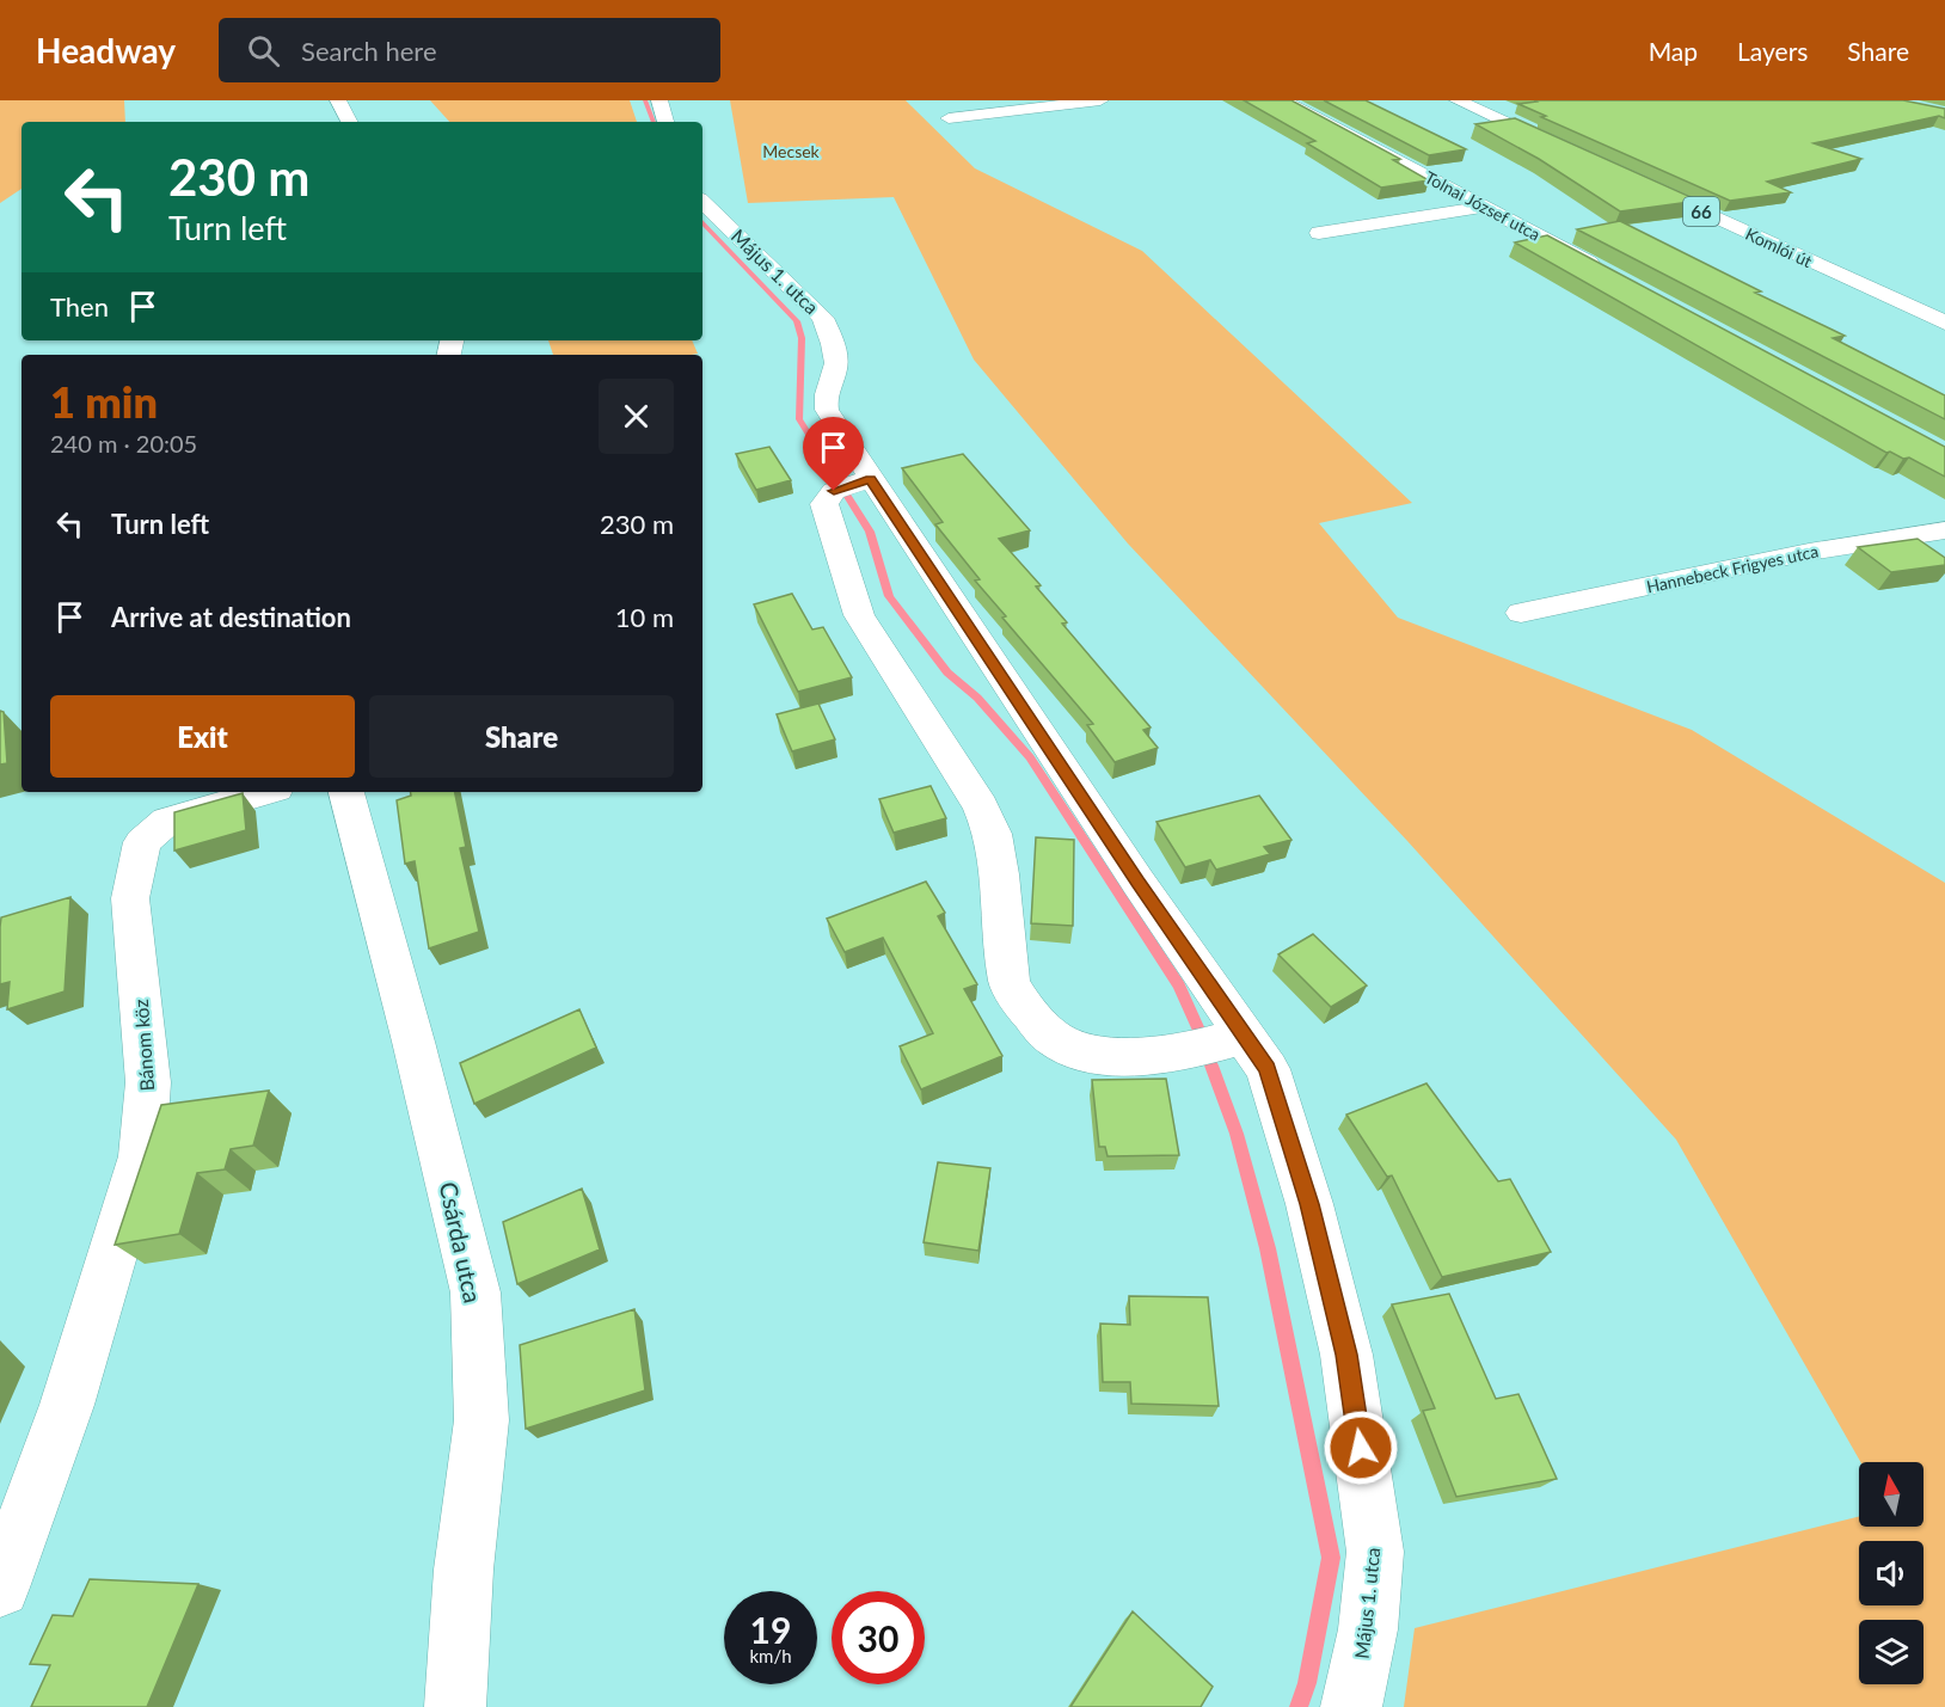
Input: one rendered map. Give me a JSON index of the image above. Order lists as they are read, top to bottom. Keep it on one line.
{"streets":{"street":["Tolnai József utca","66","Komlói út","Május 1. utca","Hannebeck Frigyes utca","Bánom köz","Csárda utca"]},"parks":["Mecsek"],"north":"top","page":{"header":"Headway","search":"Search here","nav":["Map","Layers","Share"],"turn":["230 m","Turn left"],"then":"Then","heading":["1 min","240 m · 20:05"],"list":[{"name":"Turn left","value":"230 m"},{"name":"Arrive at destination","value":"10 m"}],"buttons":["Exit","Share"],"speed":"19 km/h","limit":"30"}}
